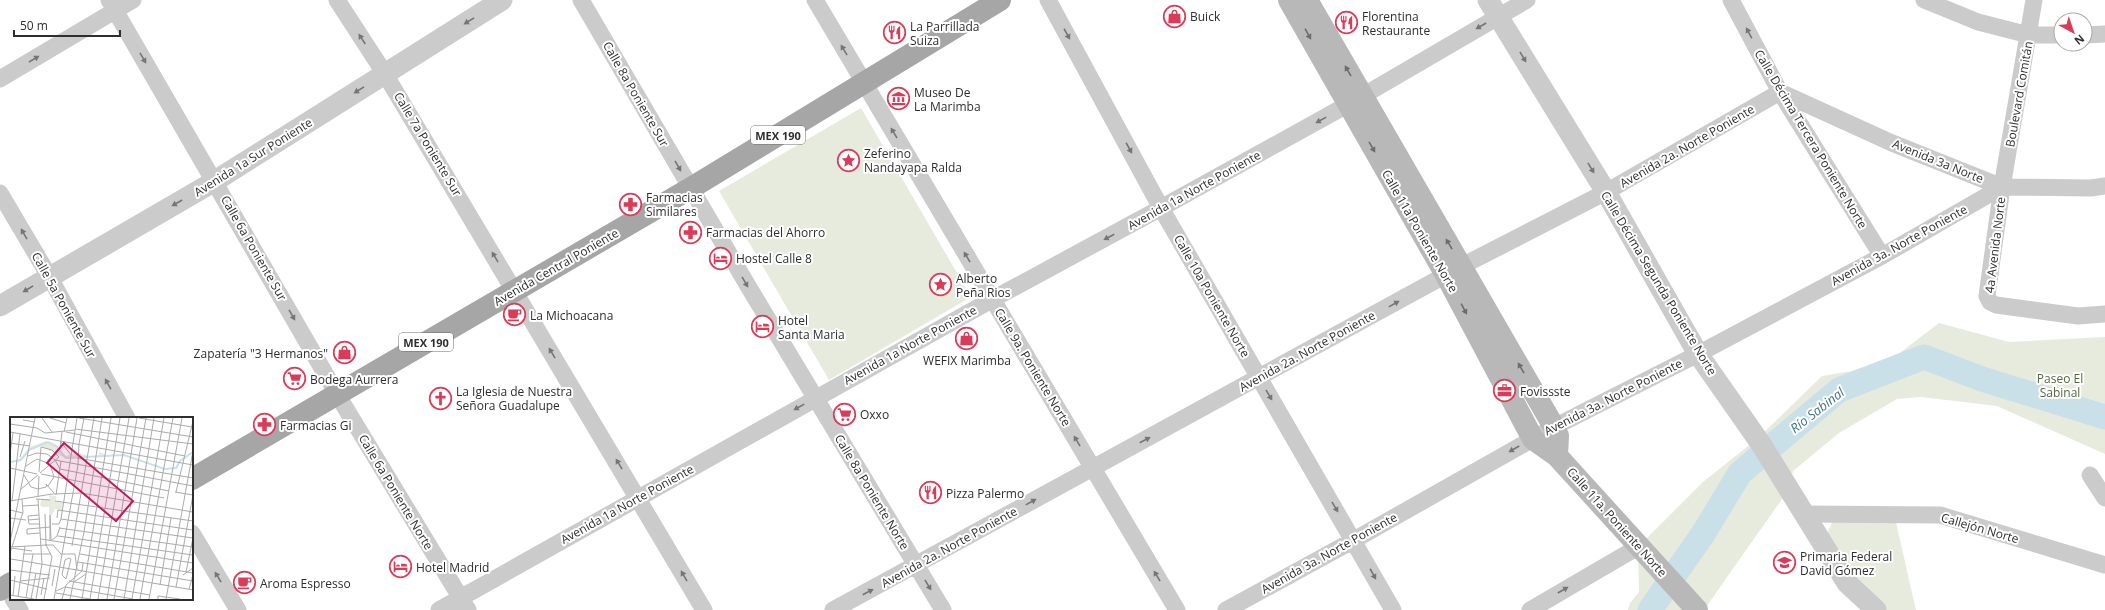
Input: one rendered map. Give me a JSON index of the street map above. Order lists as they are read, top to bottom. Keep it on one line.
{"streets":{"main road":["MEX 190","Calle 11a Poniente Norte","Avenida Central Poniente","Calle 11a. Poniente Norte"],"street":["Calle 8a Poniente Sur","Boulevard Comitán","Calle Décima Tercera Poniente Norte","Calle 7a Poniente Sur","Avenida 2a. Norte Poniente","Avenida 1a Sur Poniente","Avenida 3a Norte","Avenida 1a Norte Poniente","Avenida 3a. Norte Poniente","4a Avenida Norte","Calle 6a Poniente Sur","Calle Décima Segunda Poniente Norte","Calle 10a Poniente Norte","Calle 5a Poniente Sur","Calle 9a. Poniente Norte","Calle 6a Poniente Norte","Calle 8a Poniente Norte","Callejón Norte"]},"crossings":[["Calle 8a Poniente Sur","Avenida Central Poniente"],["Calle 8a Poniente Sur","Calle 8a Poniente Norte"],["Boulevard Comitán","Avenida 3a Norte"],["Boulevard Comitán","Avenida 3a. Norte Poniente"],["Boulevard Comitán","4a Avenida Norte"],["Calle Décima Tercera Poniente Norte","Avenida 2a. Norte Poniente"],["Calle Décima Tercera Poniente Norte","Avenida 3a Norte"],["Calle Décima Tercera Poniente Norte","Avenida 3a. Norte Poniente"],["Calle 7a Poniente Sur","Avenida 1a Sur Poniente"],["Calle 7a Poniente Sur","Avenida 1a Norte Poniente"],["Calle 7a Poniente Sur","Avenida Central Poniente"],["Avenida 2a. Norte Poniente","Avenida 3a Norte"],["Avenida 2a. Norte Poniente","Calle 11a Poniente Norte"],["Avenida 2a. Norte Poniente","Calle Décima Segunda Poniente Norte"],["Avenida 2a. Norte Poniente","Calle 10a Poniente Norte"],["Avenida 2a. Norte Poniente","Calle 9a. Poniente Norte"],["Avenida 2a. Norte Poniente","Calle 8a Poniente Norte"],["Avenida 1a Sur Poniente","Calle 6a Poniente Sur"],["Avenida 1a Sur Poniente","Calle 5a Poniente Sur"],["Avenida 3a Norte","Avenida 3a. Norte Poniente"],["Avenida 3a Norte","4a Avenida Norte"],["Avenida 1a Norte Poniente","Calle 11a Poniente Norte"],["Avenida 1a Norte Poniente","Calle Décima Segunda Poniente Norte"],["Avenida 1a Norte Poniente","Calle 10a Poniente Norte"],["Avenida 1a Norte Poniente","Calle 9a. Poniente Norte"],["Avenida 1a Norte Poniente","Calle 6a Poniente Norte"],["Avenida 1a Norte Poniente","Calle 8a Poniente Norte"],["Calle 11a Poniente Norte","Avenida 3a. Norte Poniente"],["Calle 11a Poniente Norte","Calle 11a. Poniente Norte"],["Avenida 3a. Norte Poniente","4a Avenida Norte"],["Avenida 3a. Norte Poniente","Calle Décima Segunda Poniente Norte"],["Avenida 3a. Norte Poniente","Calle 10a Poniente Norte"],["Calle 6a Poniente Sur","Avenida Central Poniente"],["Calle 6a Poniente Sur","Calle 6a Poniente Norte"],["Avenida Central Poniente","Calle 9a. Poniente Norte"],["Avenida Central Poniente","Calle 6a Poniente Norte"],["Avenida Central Poniente","Calle 8a Poniente Norte"],["Calle Décima Segunda Poniente Norte","Callejón Norte"]],"one_way":["Calle 8a Poniente Sur","Calle Décima Tercera Poniente Norte","Calle 7a Poniente Sur","Avenida 2a. Norte Poniente","Avenida 1a Sur Poniente","Avenida 1a Norte Poniente","Calle 6a Poniente Sur","Calle 10a Poniente Norte","Calle 5a Poniente Sur","Calle 9a. Poniente Norte","Calle 8a Poniente Norte"],"water":["Río Sabinal"],"parks":["Paseo El Sabinal"],"places":{"shop":["Buick","WEFIX Marimba","Zapatería \"3 Hermanos\""],"restaurant":["Florentina Restaurante","La Parrillada Suiza","Pizza Palermo"],"museum":["Museo De La Marimba"],"place":["Zeferino Nandayapa Ralda","Alberto Peña Rios"],"pharmacy":["Farmacias Similares","Farmacias del Ahorro","Farmacias Gi"],"hotel":["Hostel Calle 8","Hotel Santa Maria","Hotel Madrid"],"cafe":["La Michoacana","Aroma Espresso"],"supermarket":["Bodega Aurrera","Oxxo"],"office":["Fovissste"],"church":["La Iglesia de Nuestra Señora Guadalupe"],"school or university":["Primaria Federal David Gómez"]},"scale_bar":"50 m","north":"bottom right"}
